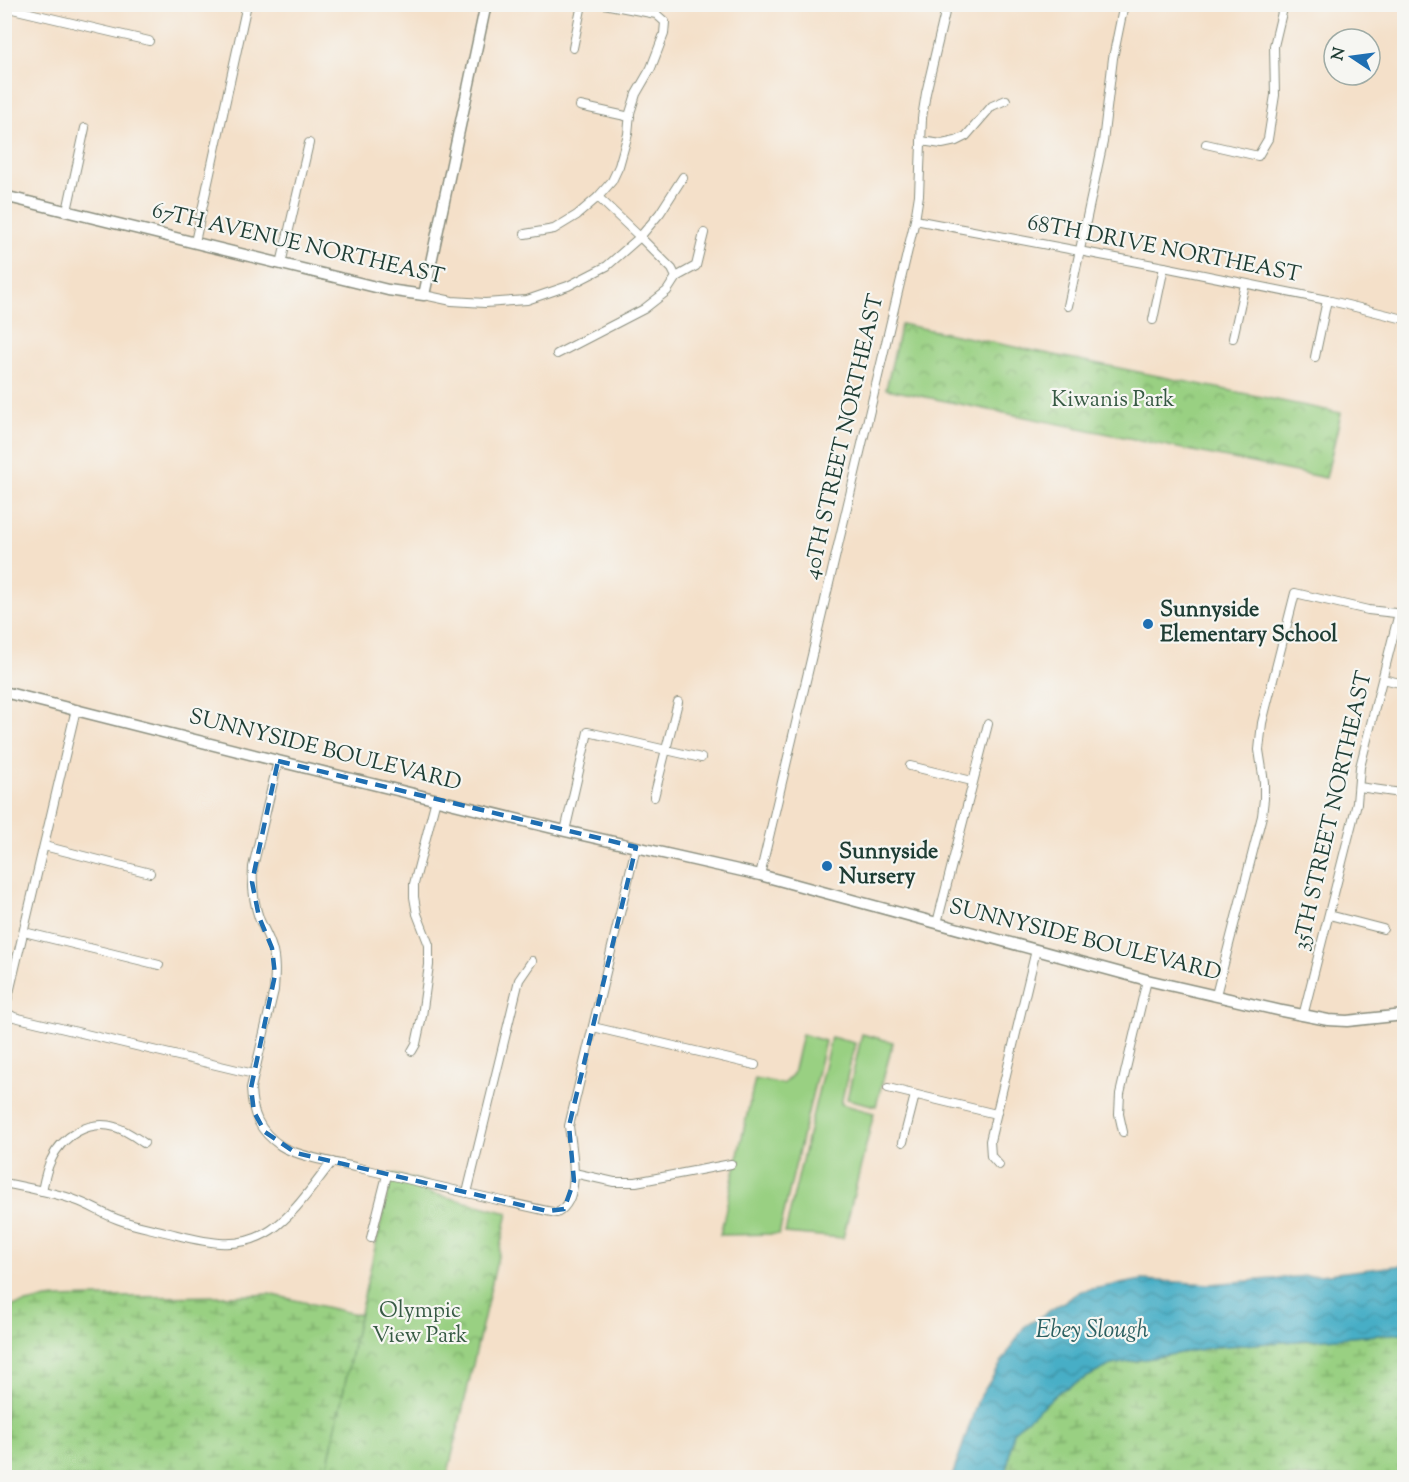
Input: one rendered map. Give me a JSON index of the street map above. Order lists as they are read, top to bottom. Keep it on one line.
{"streets":{"street":["67TH AVENUE NORTHEAST","68TH DRIVE NORTHEAST","40TH STREET NORTHEAST","SUNNYSIDE BOULEVARD","35TH STREET NORTHEAST"]},"crossings":[["68TH DRIVE NORTHEAST","40TH STREET NORTHEAST"],["40TH STREET NORTHEAST","SUNNYSIDE BOULEVARD"],["SUNNYSIDE BOULEVARD","35TH STREET NORTHEAST"]],"water":["Ebey Slough"],"parks":["Kiwanis Park","Olympic View Park"],"places":["Sunnyside Elementary School","Sunnyside Nursery"],"north":"left"}
